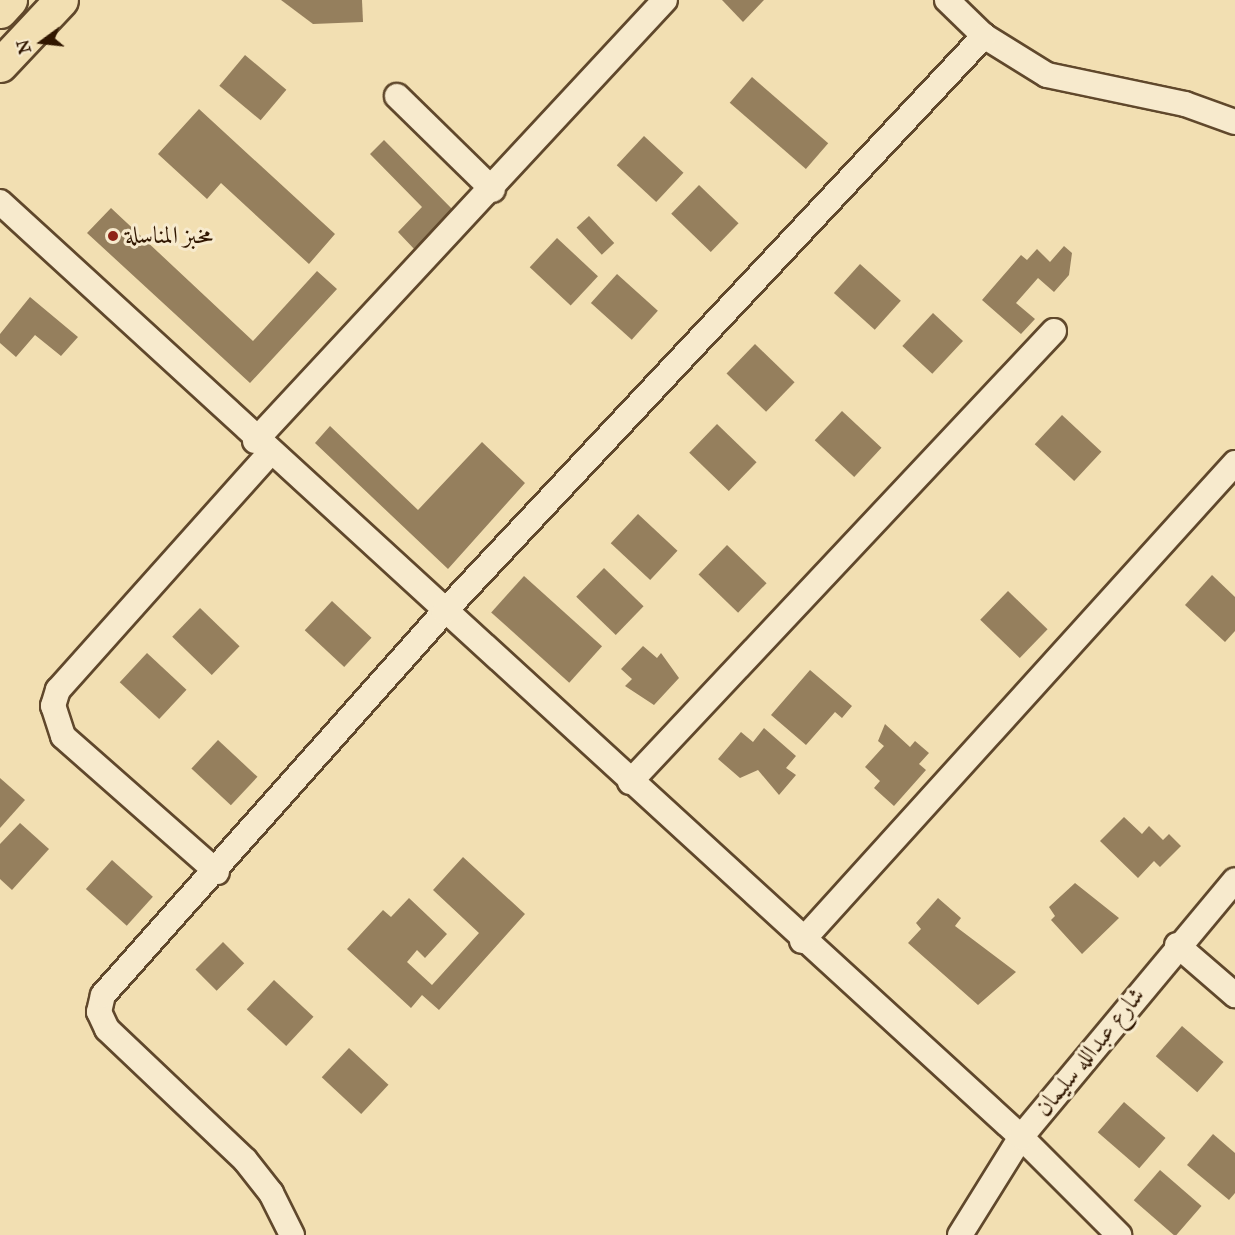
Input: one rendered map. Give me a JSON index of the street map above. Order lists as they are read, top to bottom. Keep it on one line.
{"streets":{"street":["شارع عبدالله سليمان"]},"places":["مخبز المناسلة"],"north":"left"}
